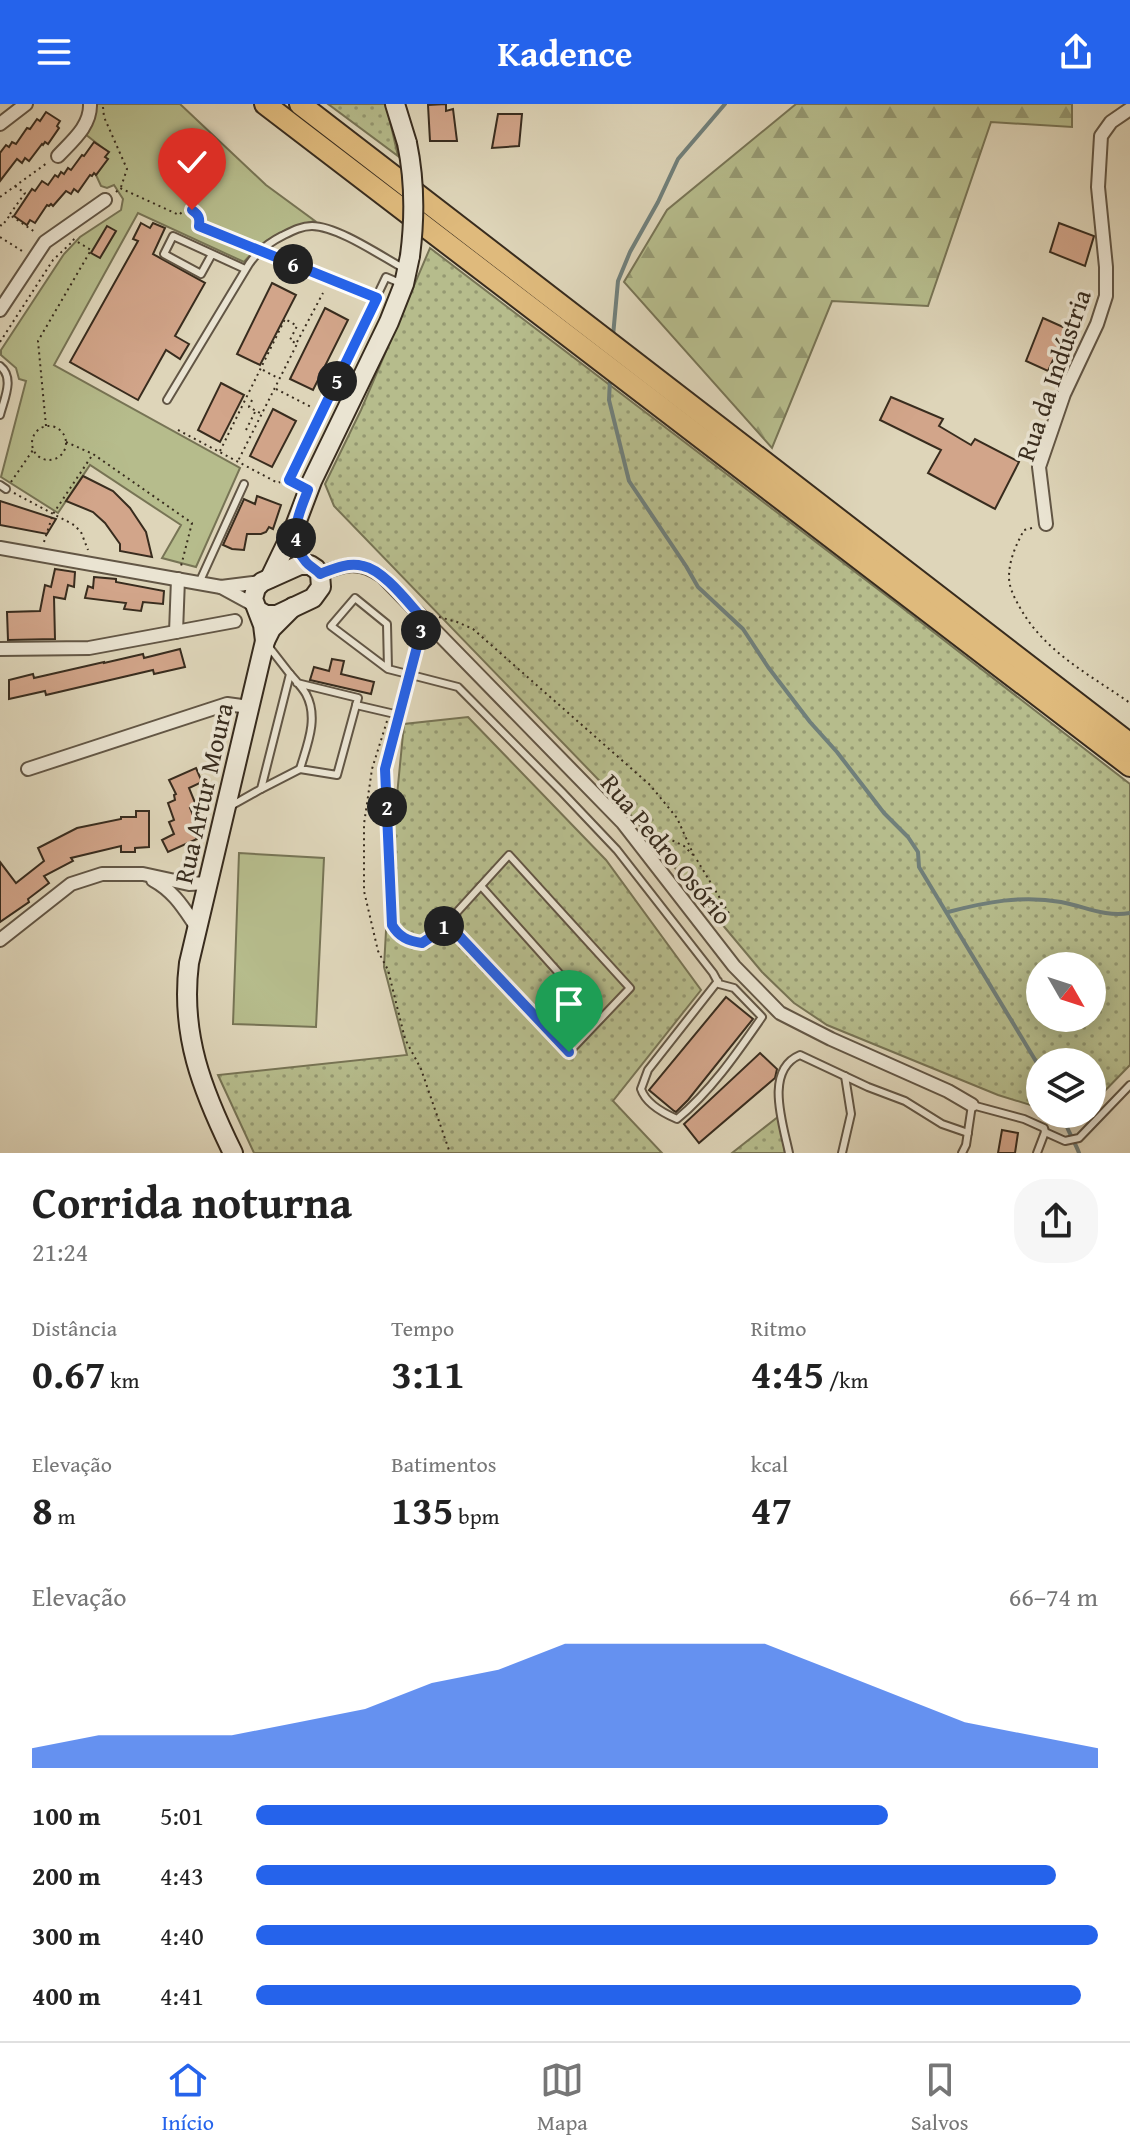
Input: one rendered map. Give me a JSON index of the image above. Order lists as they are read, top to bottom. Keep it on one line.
{"streets":{"main road":["Rua Artur Moura"],"street":["Rua da Indústria","Rua Pedro Osório"]},"north":"bottom right","page":{"header":"Kadence","pins":["6","5","4","3","2","1"],"heading":["Corrida noturna","21:24"],"stats":[["Distância","0.67 km"],["Tempo","3:11"],["Ritmo","4:45 /km"],["Elevação","8 m"],["Batimentos","135 bpm"],["kcal","47"]],"chart":["Elevação","66–74 m"],"list":[{"name":"100 m","note":"5:01"},{"name":"200 m","note":"4:43"},{"name":"300 m","note":"4:40"},{"name":"400 m","note":"4:41"}],"tabs":["Início","Mapa","Salvos"]}}
